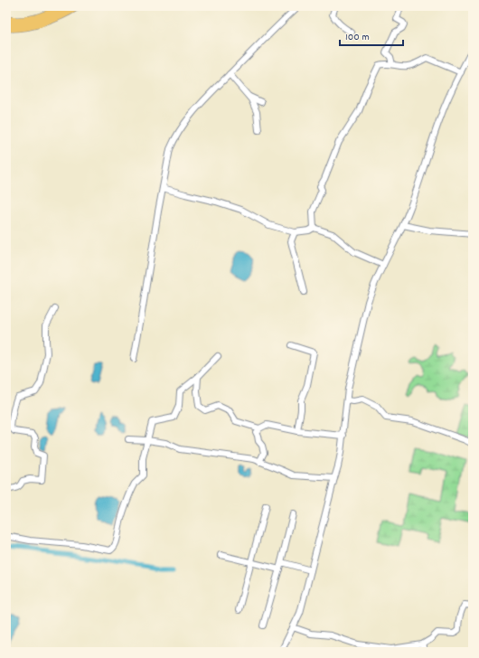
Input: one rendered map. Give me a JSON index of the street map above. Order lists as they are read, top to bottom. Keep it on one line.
{"scale_bar":"100 m"}
